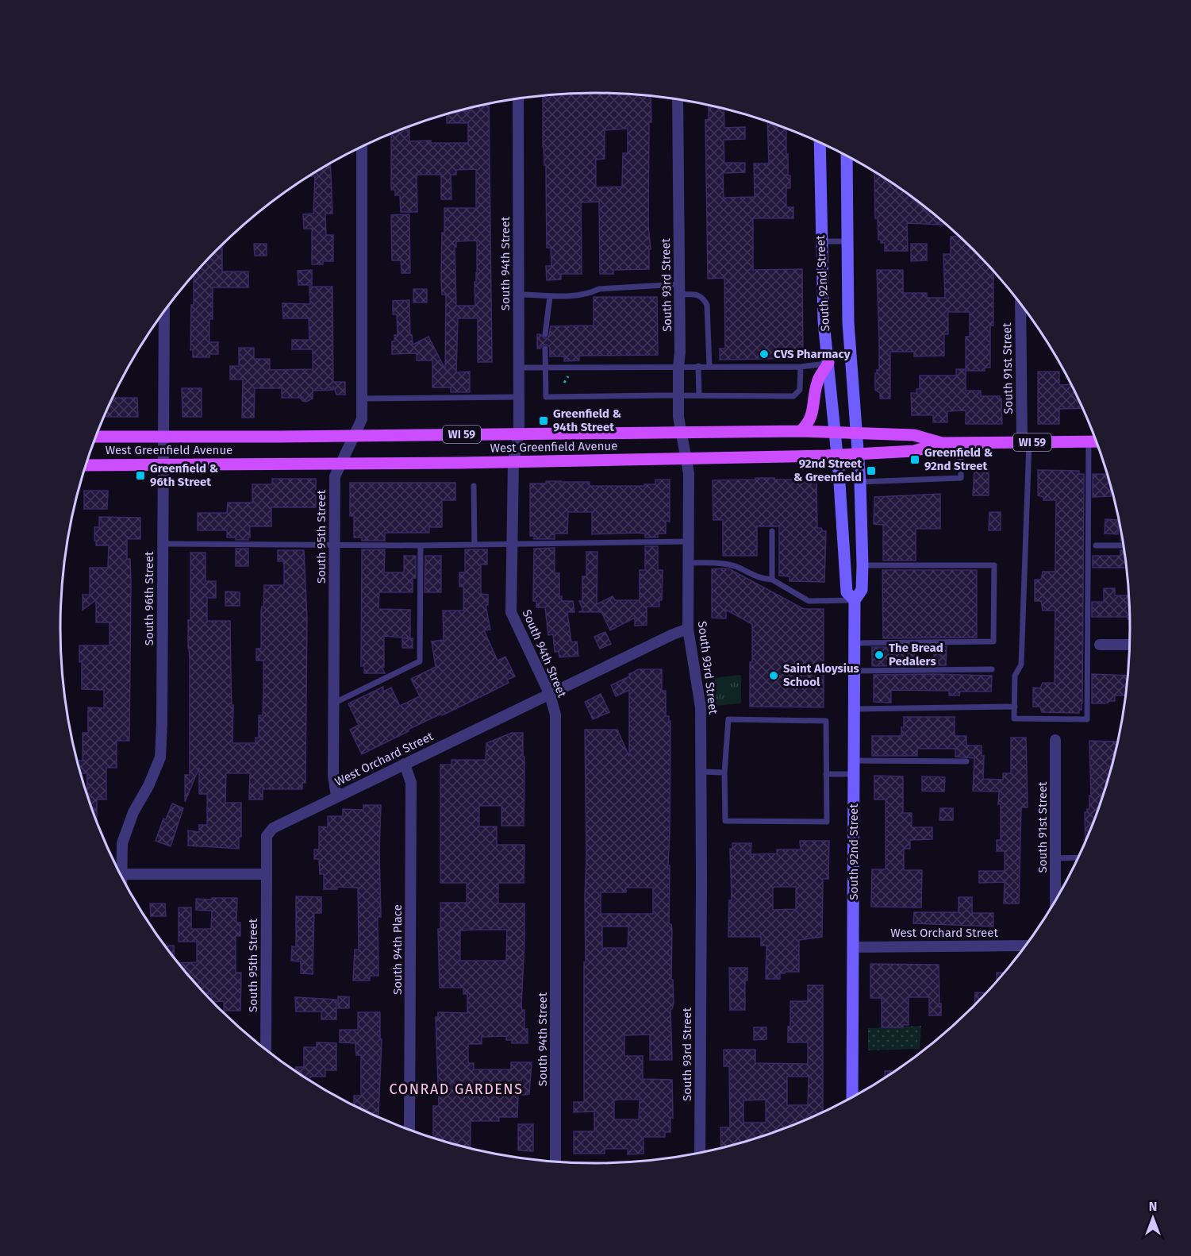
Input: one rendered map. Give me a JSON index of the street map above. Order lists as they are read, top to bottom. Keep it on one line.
{"streets":{"main road":["WI 59","West Greenfield Avenue"],"street":["South 94th Street","South 92nd Street","South 93rd Street","South 91st Street","South 95th Street","South 96th Street","West Orchard Street","South 94th Place"]},"crossings":[["South 94th Street","West Greenfield Avenue"],["South 94th Street","West Orchard Street"],["South 92nd Street","West Greenfield Avenue"],["South 92nd Street","West Orchard Street"],["South 93rd Street","West Greenfield Avenue"],["South 93rd Street","West Orchard Street"],["South 91st Street","West Greenfield Avenue"],["West Greenfield Avenue","South 95th Street"],["West Greenfield Avenue","South 96th Street"],["South 95th Street","West Orchard Street"],["West Orchard Street","South 94th Place"]],"districts":["CONRAD GARDENS"],"places":{"other":["CVS Pharmacy","The Bread Pedalers","Saint Aloysius School"],"transit":["Greenfield & 94th Street","Greenfield & 92nd Street","92nd Street & Greenfield","Greenfield & 96th Street"]},"north":"top"}
